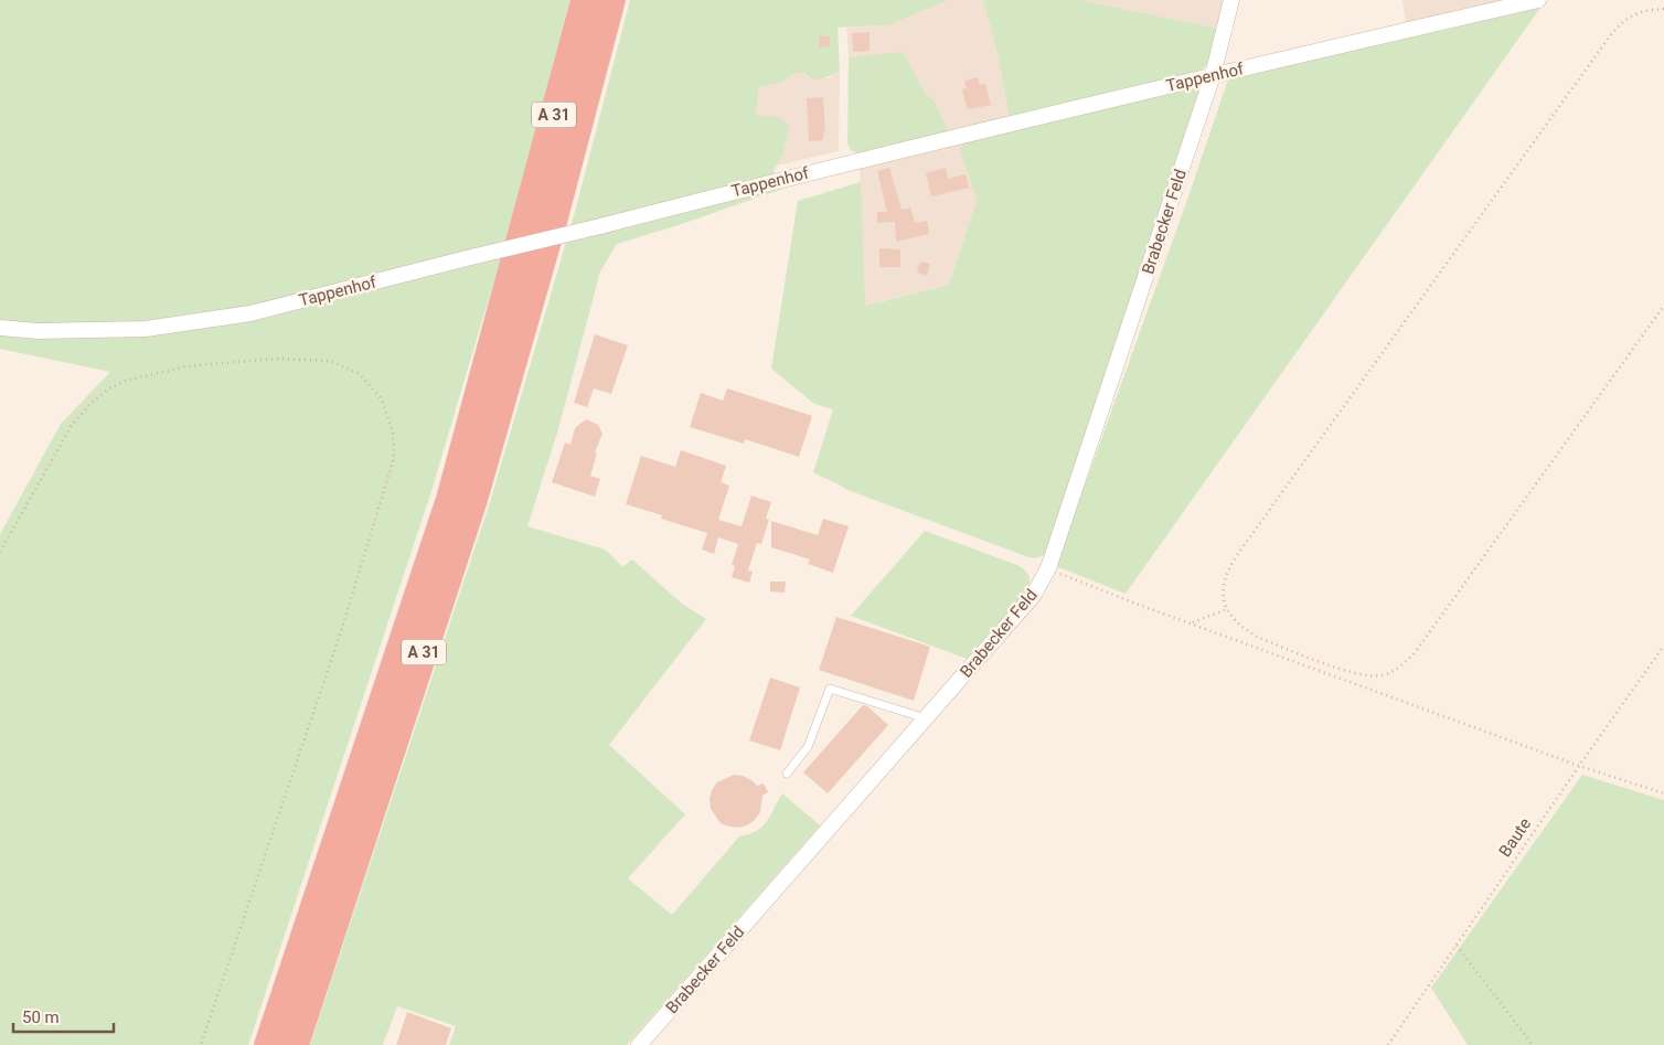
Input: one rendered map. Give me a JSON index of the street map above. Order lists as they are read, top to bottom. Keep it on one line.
{"streets":{"highway":["A 31"],"street":["Tappenhof","Brabecker Feld"],"path":["Baute"]},"crossings":[["Tappenhof","Brabecker Feld"]],"scale_bar":"50 m"}
